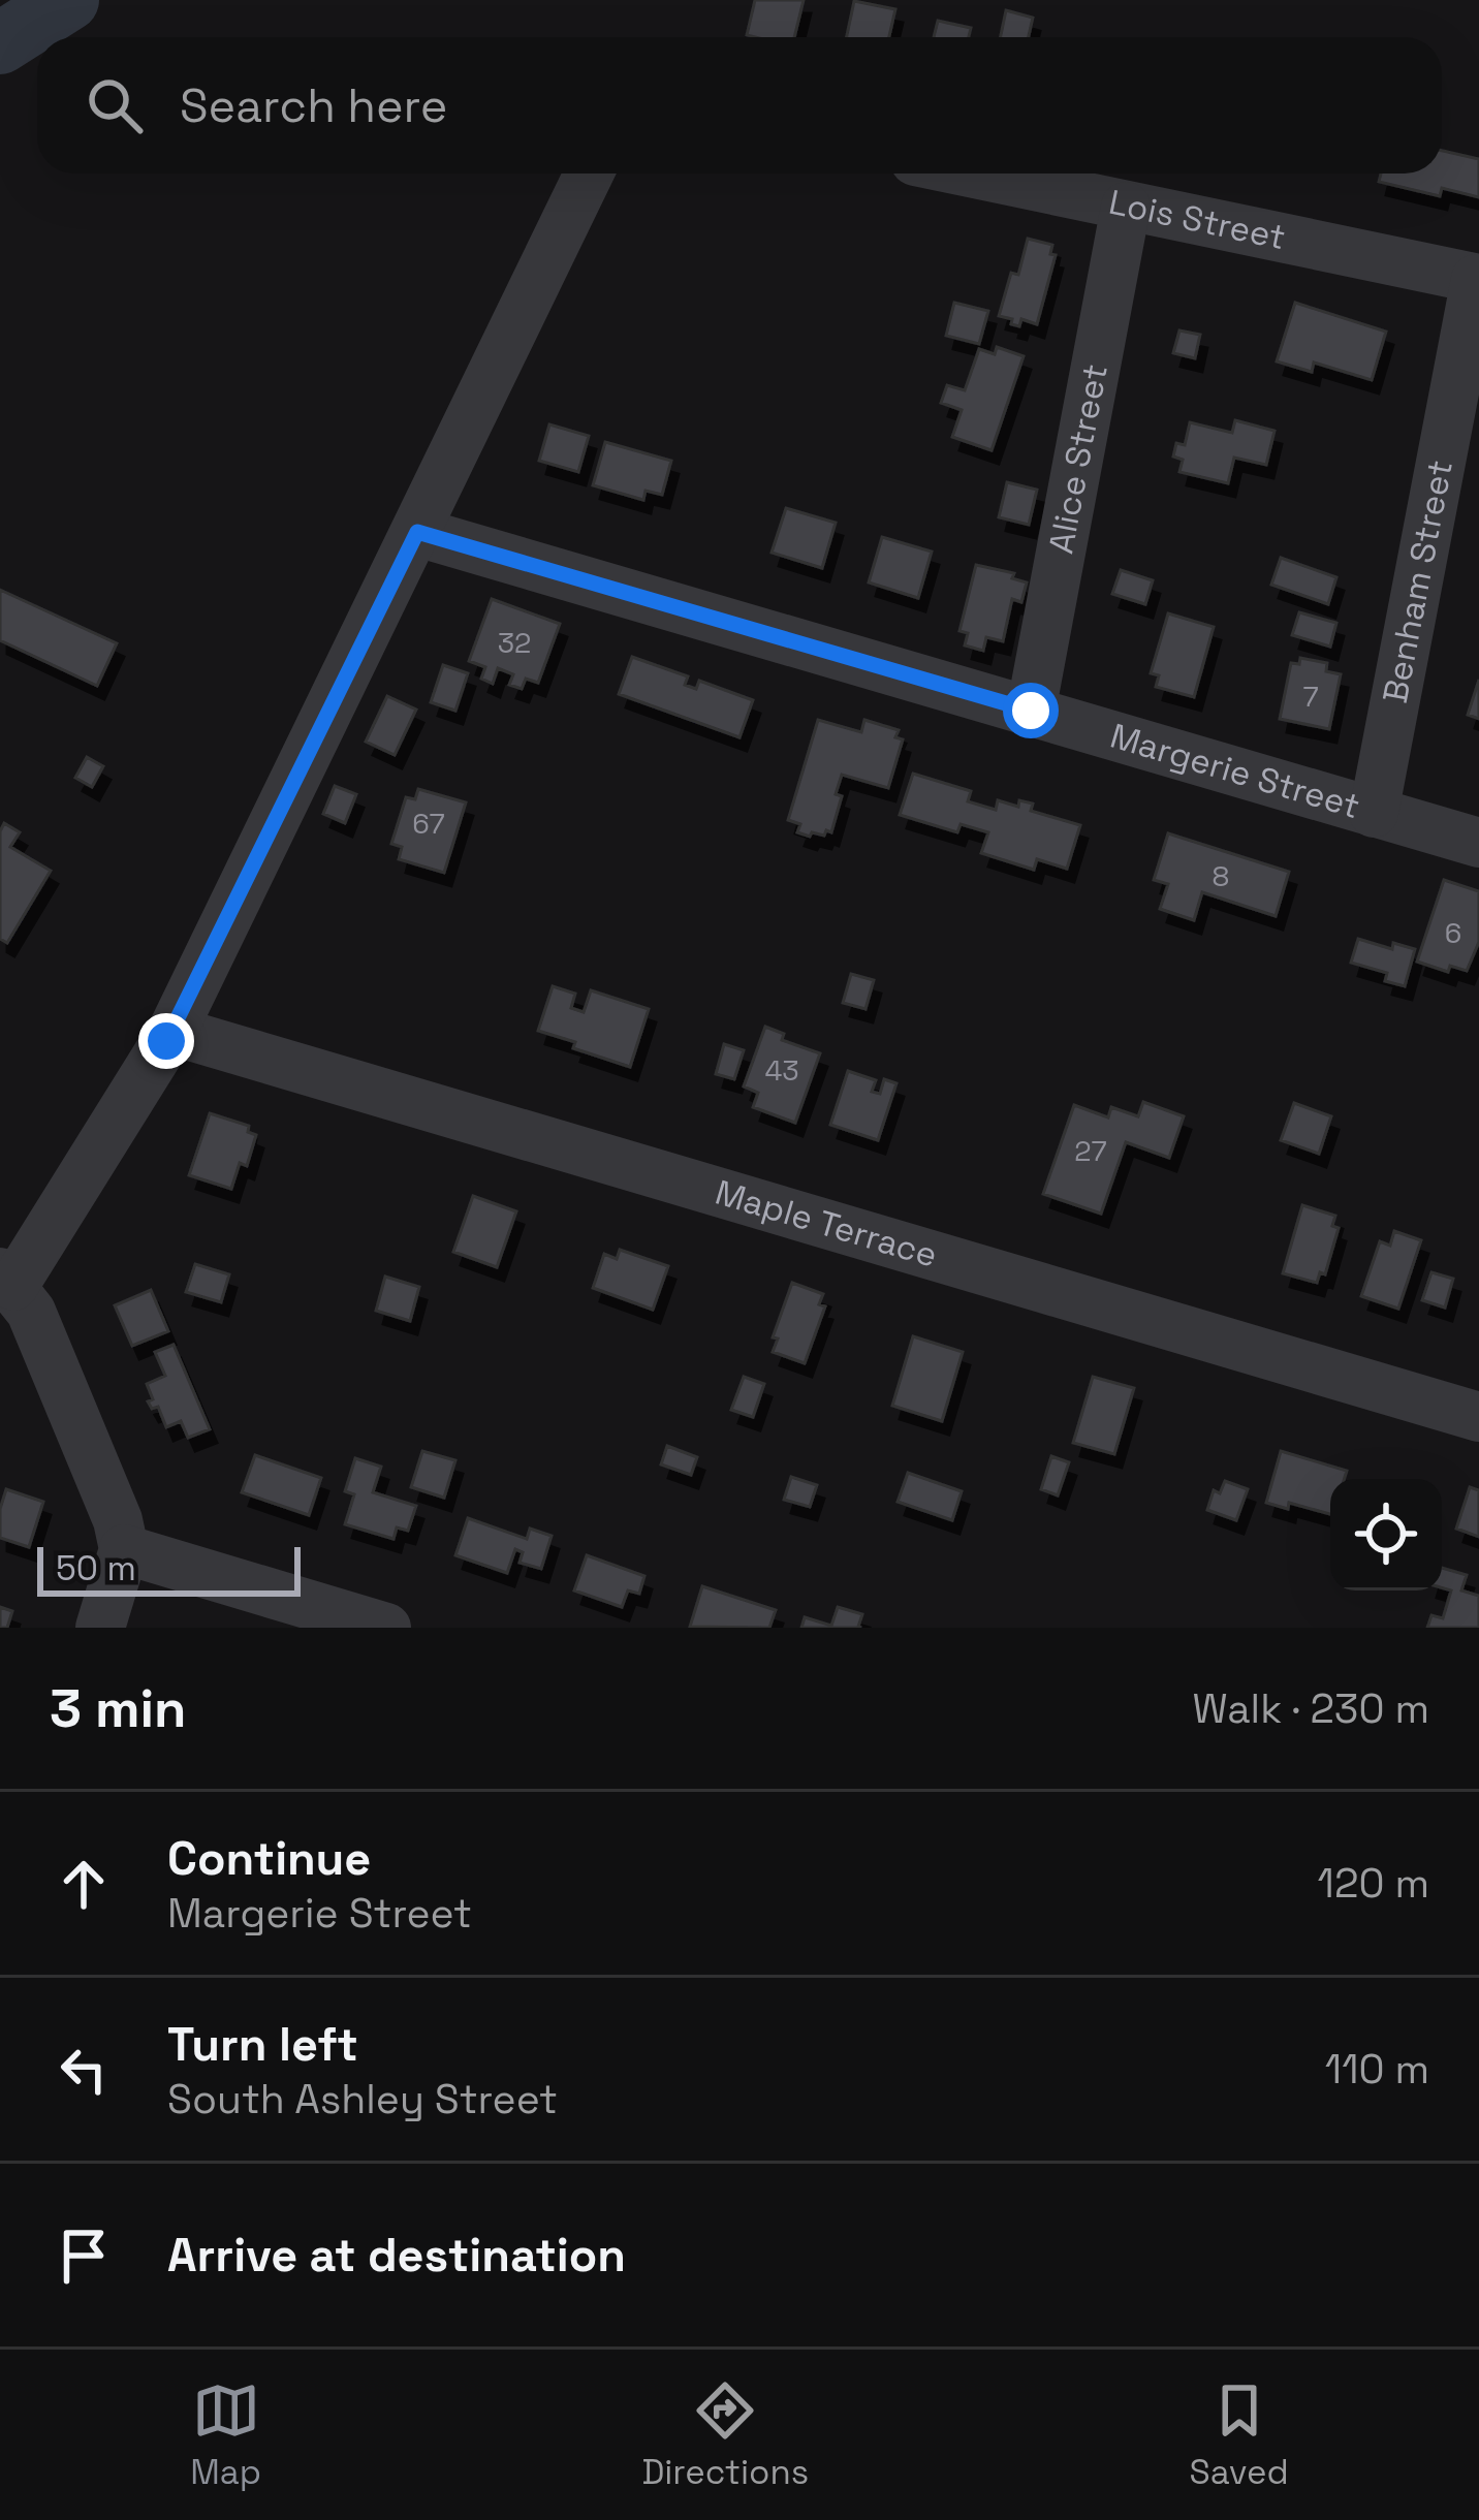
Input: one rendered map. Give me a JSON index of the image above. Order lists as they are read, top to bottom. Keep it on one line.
{"streets":{"street":["Lois Street","Alice Street","Benham Street","Margerie Street","Maple Terrace"]},"crossings":[["Lois Street","Alice Street"],["Lois Street","Benham Street"],["Alice Street","Margerie Street"],["Benham Street","Margerie Street"]],"house_numbers":["32","7","67","8","6","43","27"],"scale_bar":"50 m","page":{"search":"Search here","scale":"50 m","heading":["3 min","Walk · 230 m"],"list":[["Continue","Margerie Street","120 m"],["Turn left","South Ashley Street","110 m"],"Arrive at destination"],"nav":["Map","Directions","Saved"]}}
